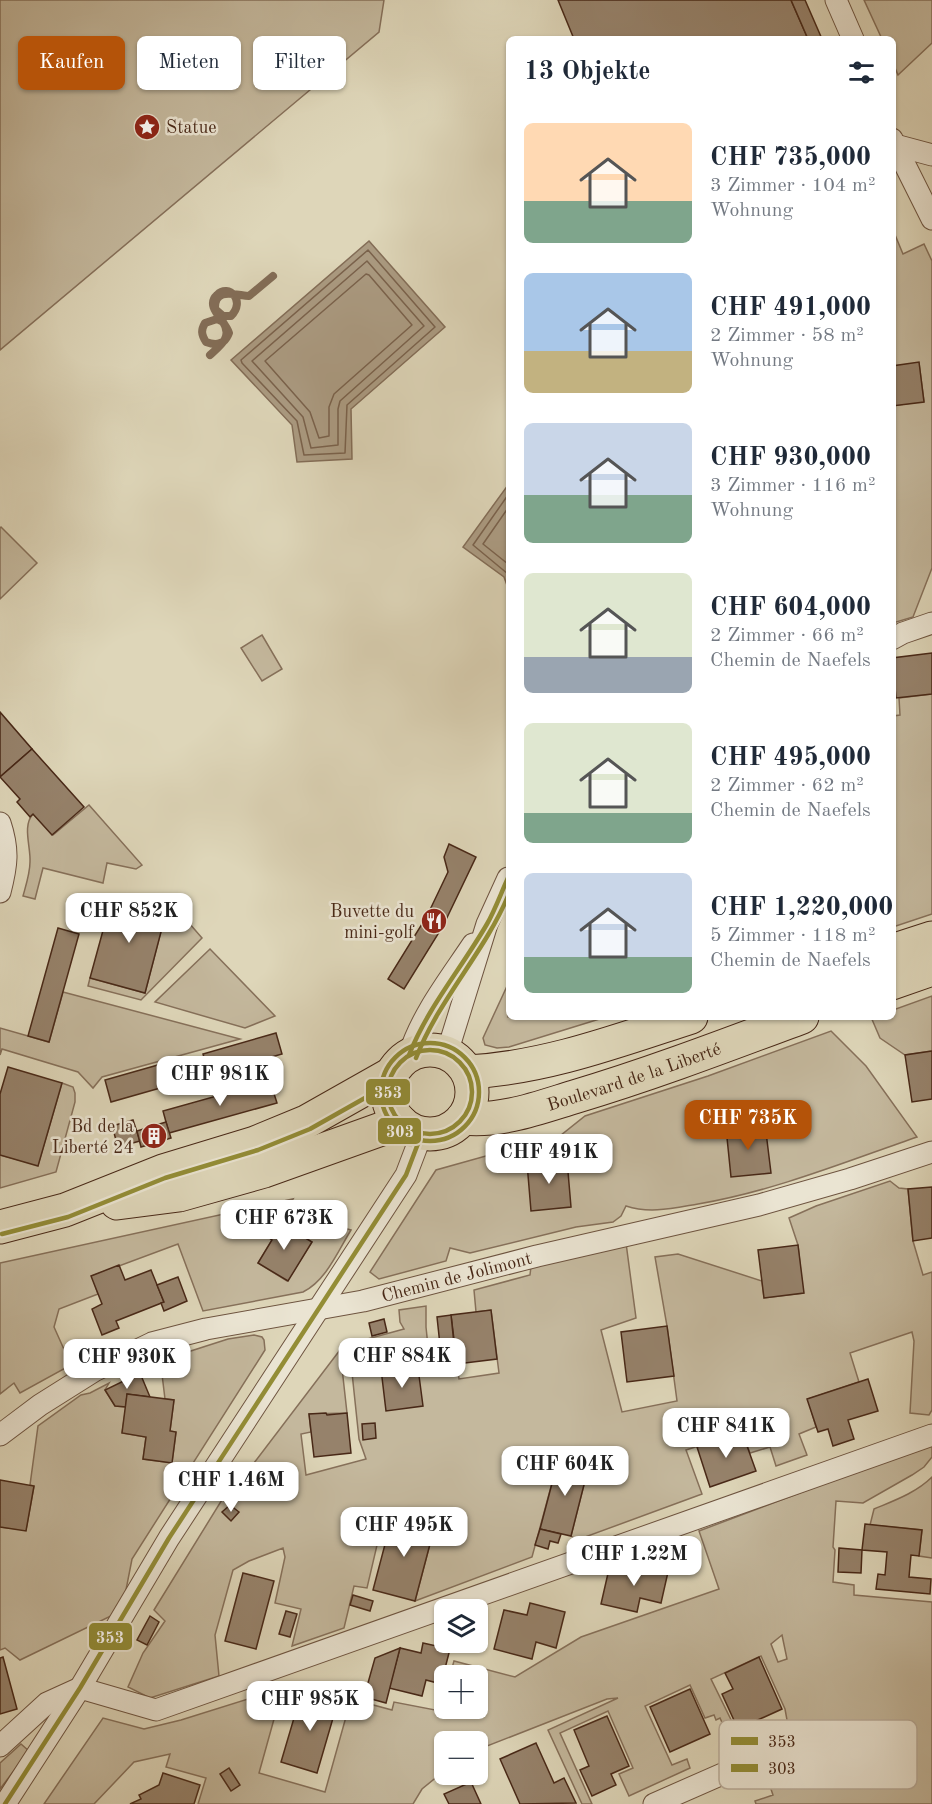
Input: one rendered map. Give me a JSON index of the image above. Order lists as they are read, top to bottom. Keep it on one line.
{"streets":{"main road":["Boulevard de la Liberté"],"street":["Chemin de Jolimont"]},"places":{"place":["Statue"],"restaurant":["Buvette du mini-golf"],"building":["Bd de la Liberté 24"]},"lines":["transit line 353","transit line 303"],"legend":["353","303"],"page":{"chip":["Kaufen","Mieten","Filter"],"heading":"13 Objekte","list":[{"name":"CHF 735,000","note":"3 Zimmer · 104 m² · Wohnung"},{"name":"CHF 491,000","note":"2 Zimmer · 58 m² · Wohnung"},{"name":"CHF 930,000","note":"3 Zimmer · 116 m² · Wohnung"},{"name":"CHF 604,000","note":"2 Zimmer · 66 m² · Chemin de Naefels"},{"name":"CHF 495,000","note":"2 Zimmer · 62 m² · Chemin de Naefels"},{"name":"CHF 1,220,000","note":"5 Zimmer · 118 m² · Chemin de Naefels"}],"price":["CHF 852K","CHF 981K","CHF 735K","CHF 491K","CHF 673K","CHF 884K","CHF 930K","CHF 841K","CHF 604K","CHF 1.46M","CHF 495K","CHF 1.22M","CHF 985K"],"map_buttons":["+","−"]}}
